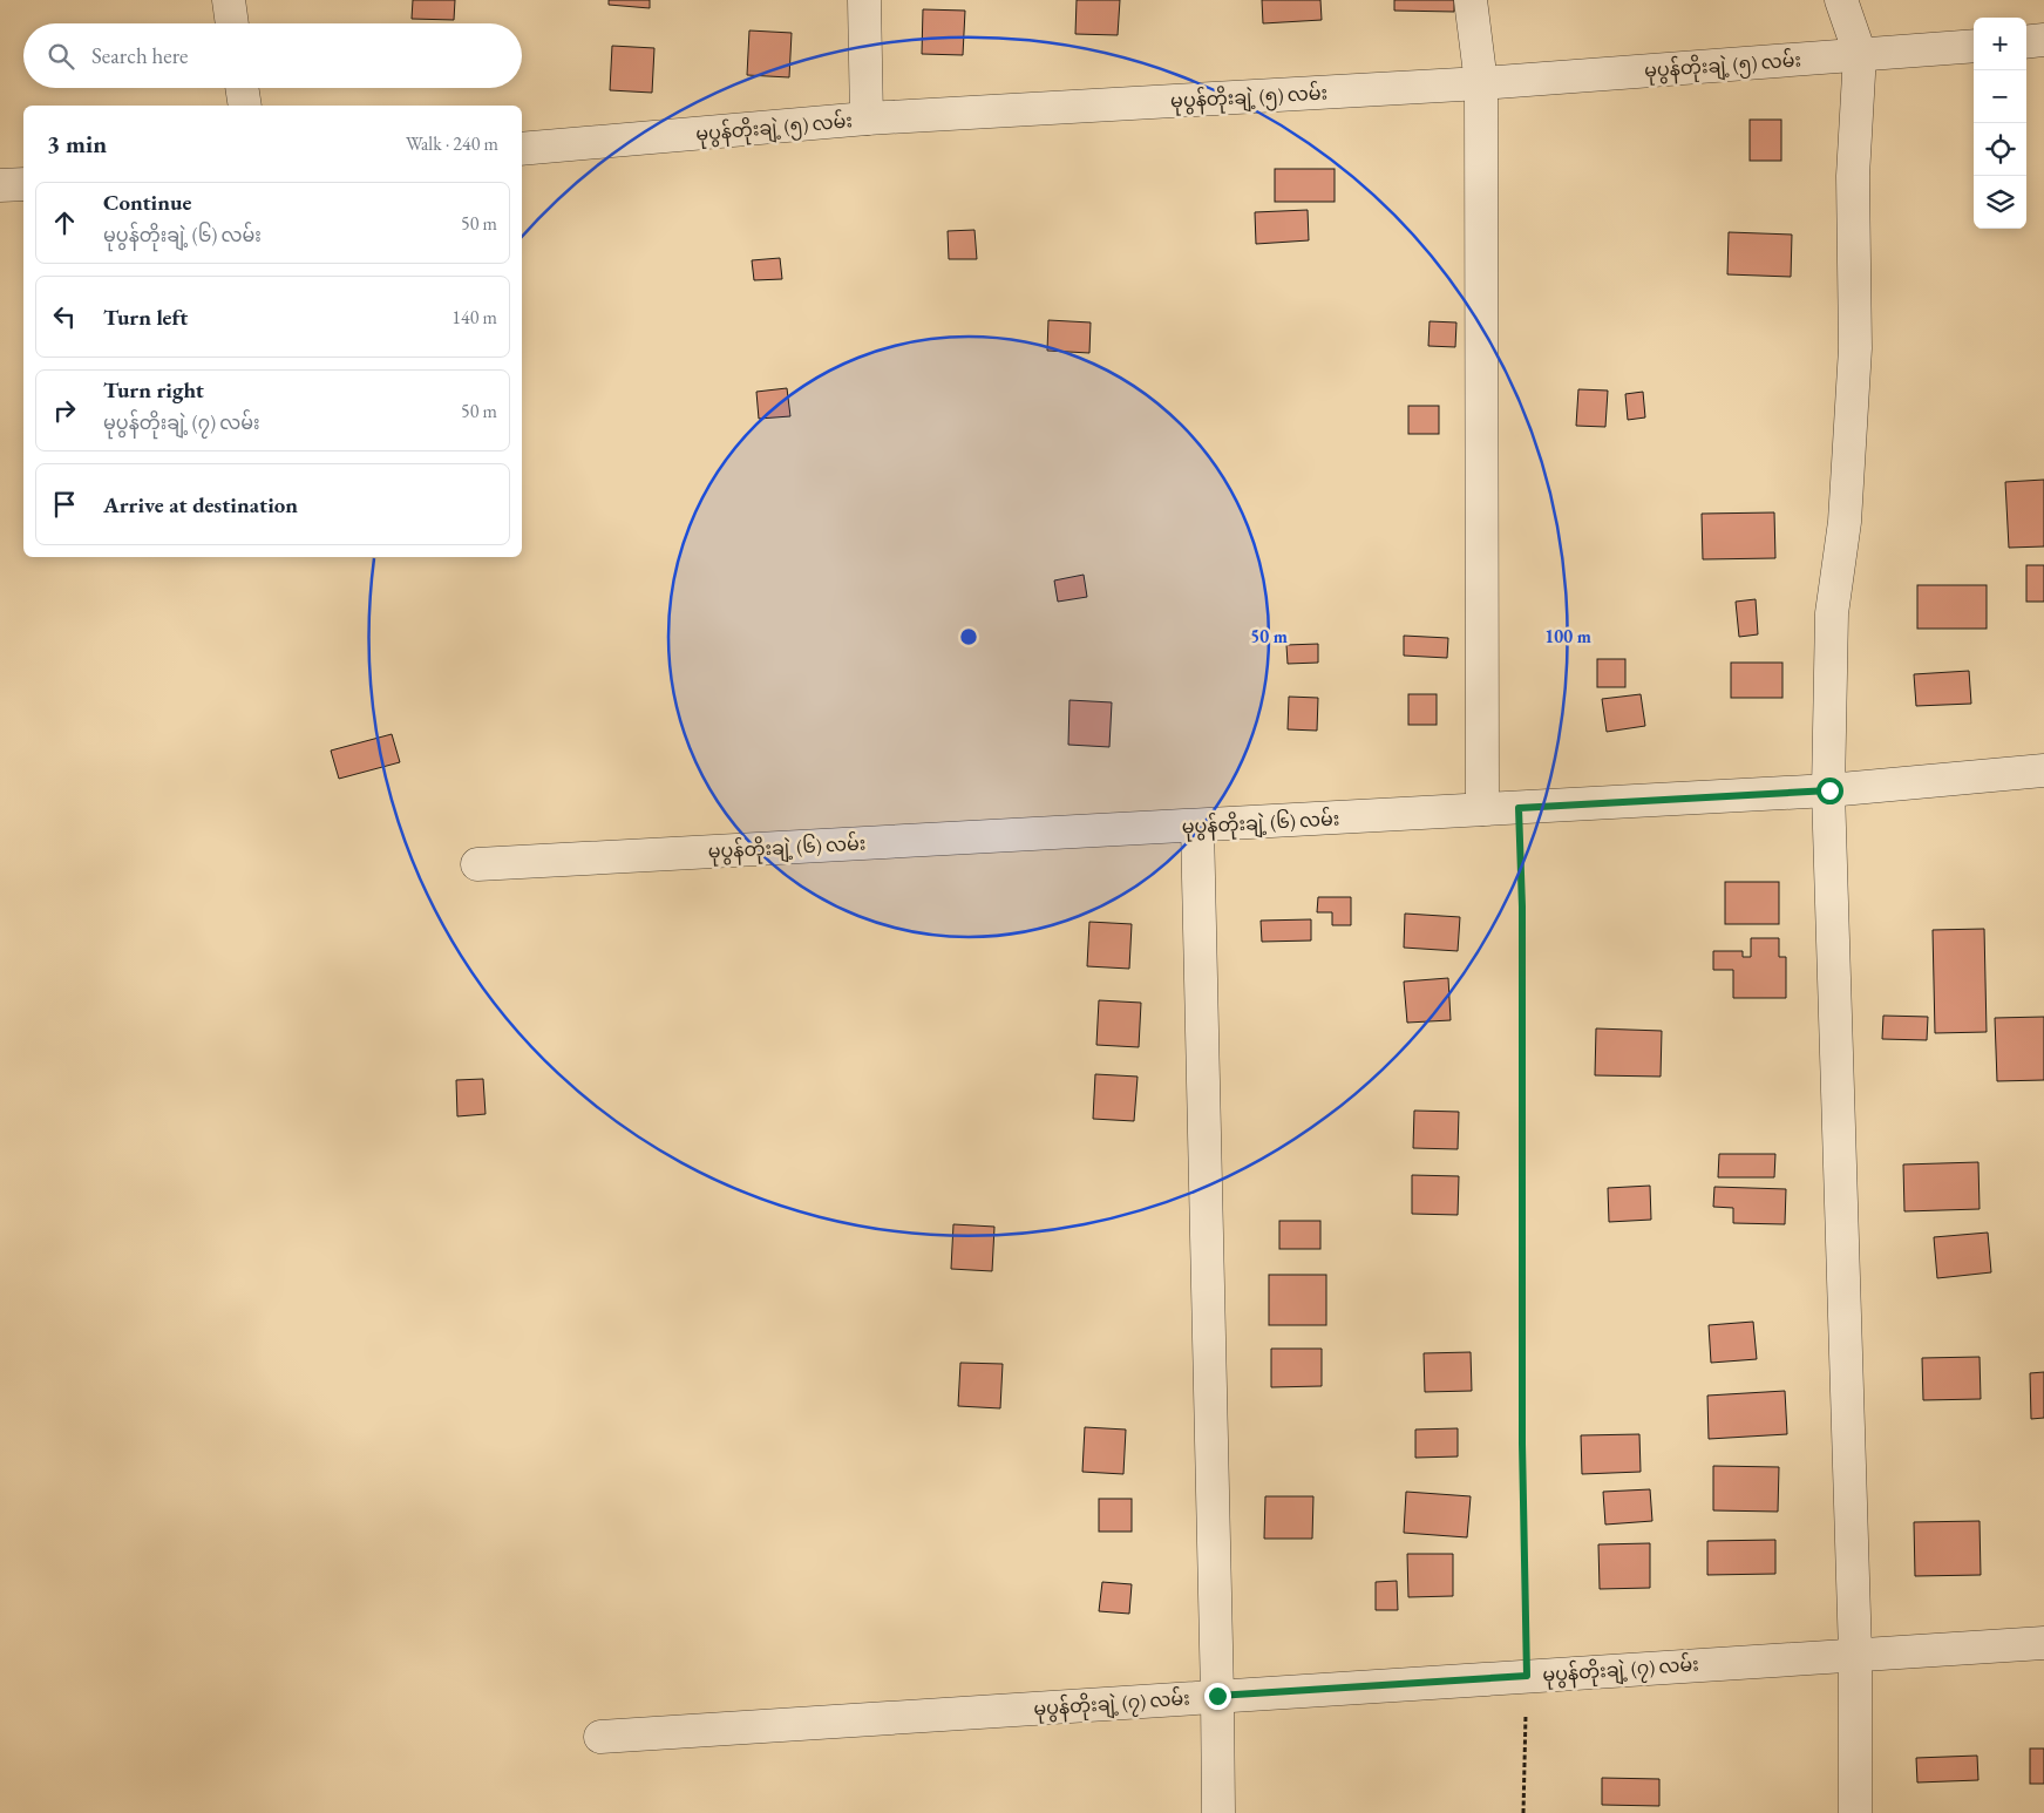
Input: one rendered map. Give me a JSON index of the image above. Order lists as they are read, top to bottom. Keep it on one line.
{"streets":{"street":["မုပွန်တိုးချဲ့ (၅) လမ်း","မုပွန်တိုးချဲ့ (၆) လမ်း","မုပွန်တိုးချဲ့ (၇) လမ်း"]},"page":{"map_buttons":["+","−"],"search":"Search here","heading":["3 min","Walk · 240 m"],"list":[["Continue","မုပွန်တိုးချဲ့ (၆) လမ်း","50 m"],["Turn left","140 m"],["Turn right","မုပွန်တိုးချဲ့ (၇) လမ်း","50 m"],"Arrive at destination"]},"rings":["50 m","100 m"]}
